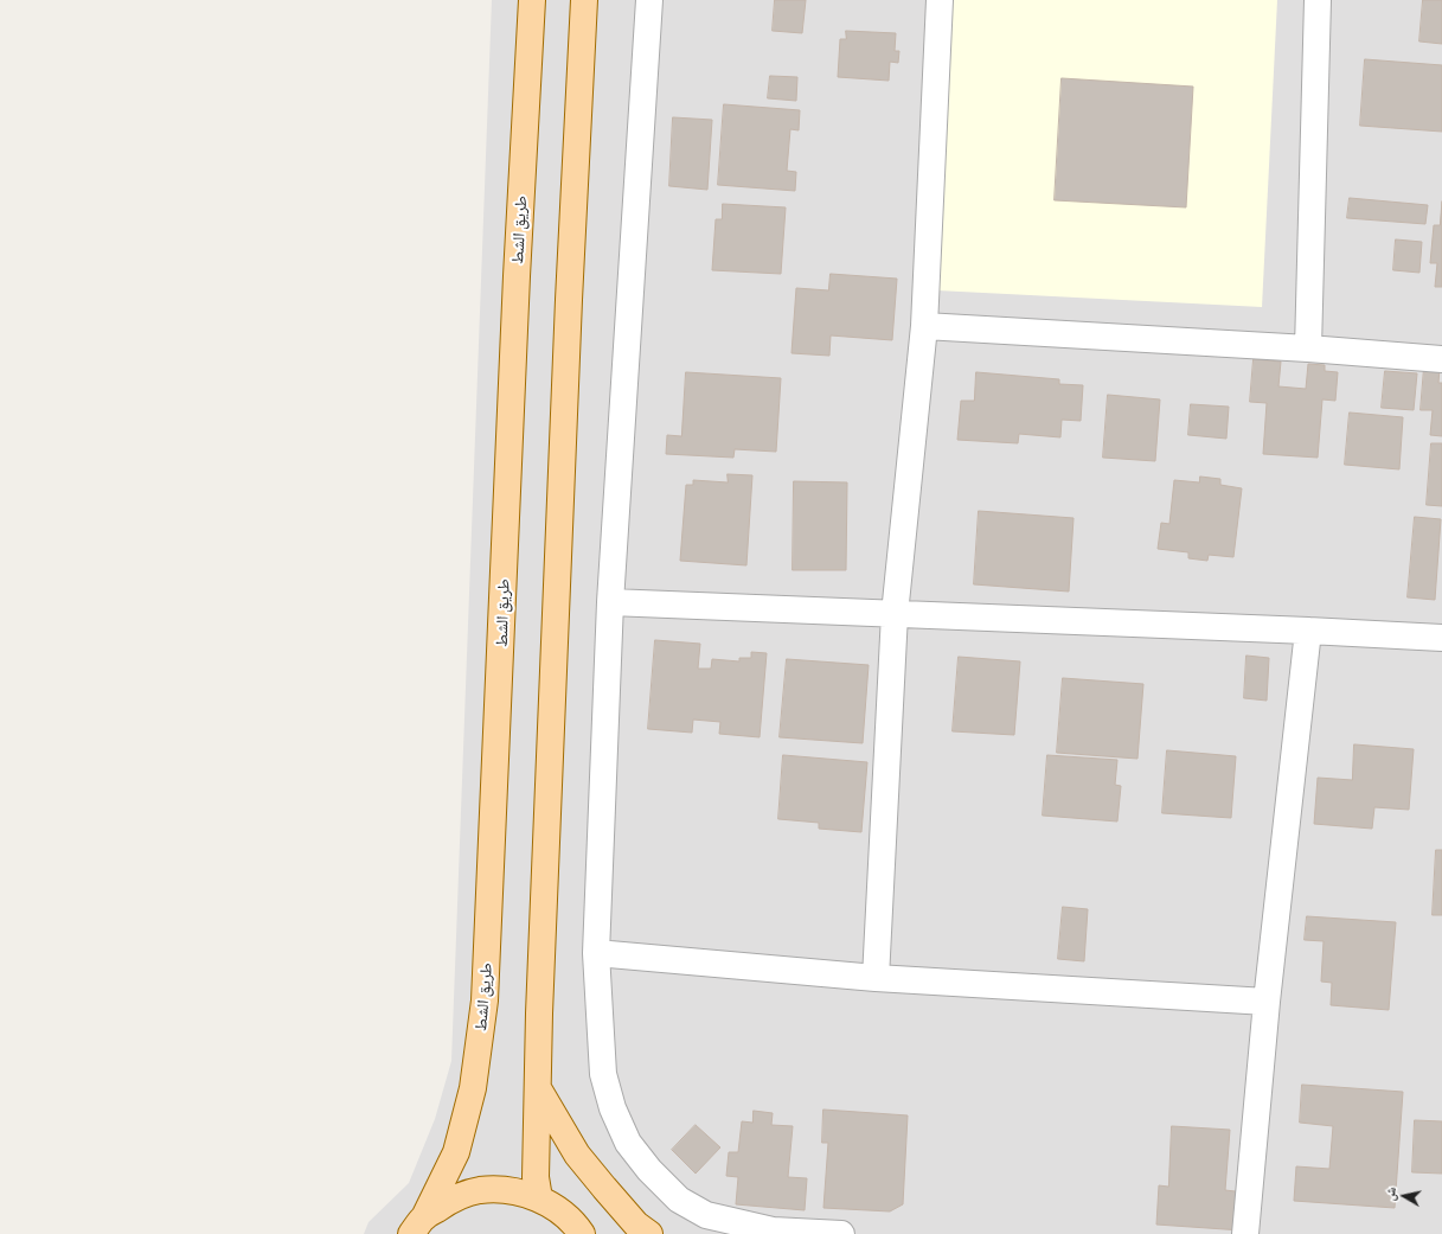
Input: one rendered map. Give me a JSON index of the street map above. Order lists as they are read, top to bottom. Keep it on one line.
{"streets":{"main road":["طريق الشط"]},"north":"left"}
